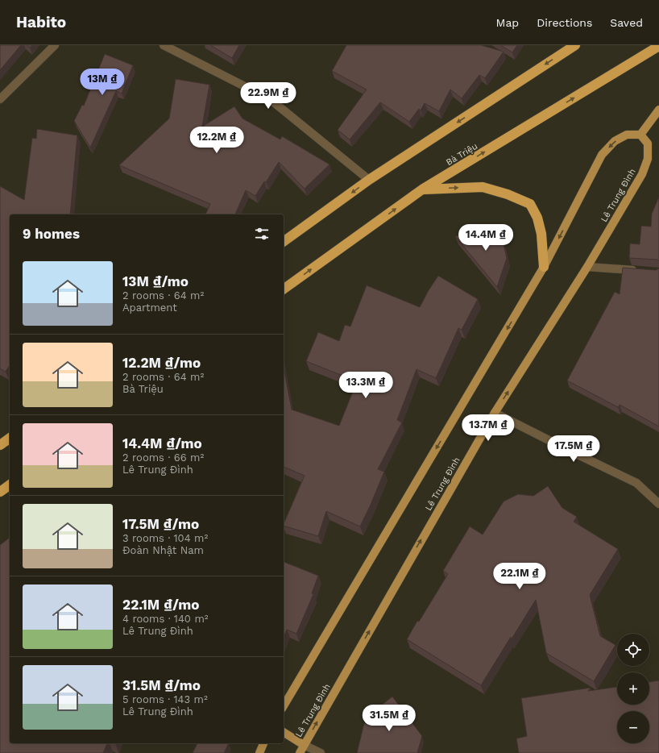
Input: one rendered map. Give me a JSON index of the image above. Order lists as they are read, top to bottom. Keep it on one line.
{"streets":{"highway":["Bà Triệu"],"main road":["Lê Trung Đình"]},"page":{"header":"Habito","nav":["Map","Directions","Saved"],"price":["13M ₫","22.9M ₫","12.2M ₫","14.4M ₫","13.3M ₫","13.7M ₫","17.5M ₫","22.1M ₫","31.5M ₫"],"heading":"9 homes","list":[{"name":"13M ₫/mo","note":"2 rooms · 64 m² · Apartment"},{"name":"12.2M ₫/mo","note":"2 rooms · 64 m² · Bà Triệu"},{"name":"14.4M ₫/mo","note":"2 rooms · 66 m² · Lê Trung Đình"},{"name":"17.5M ₫/mo","note":"3 rooms · 104 m² · Đoàn Nhật Nam"},{"name":"22.1M ₫/mo","note":"4 rooms · 140 m² · Lê Trung Đình"},{"name":"31.5M ₫/mo","note":"5 rooms · 143 m² · Lê Trung Đình"}],"map_buttons":["+","−"]}}
